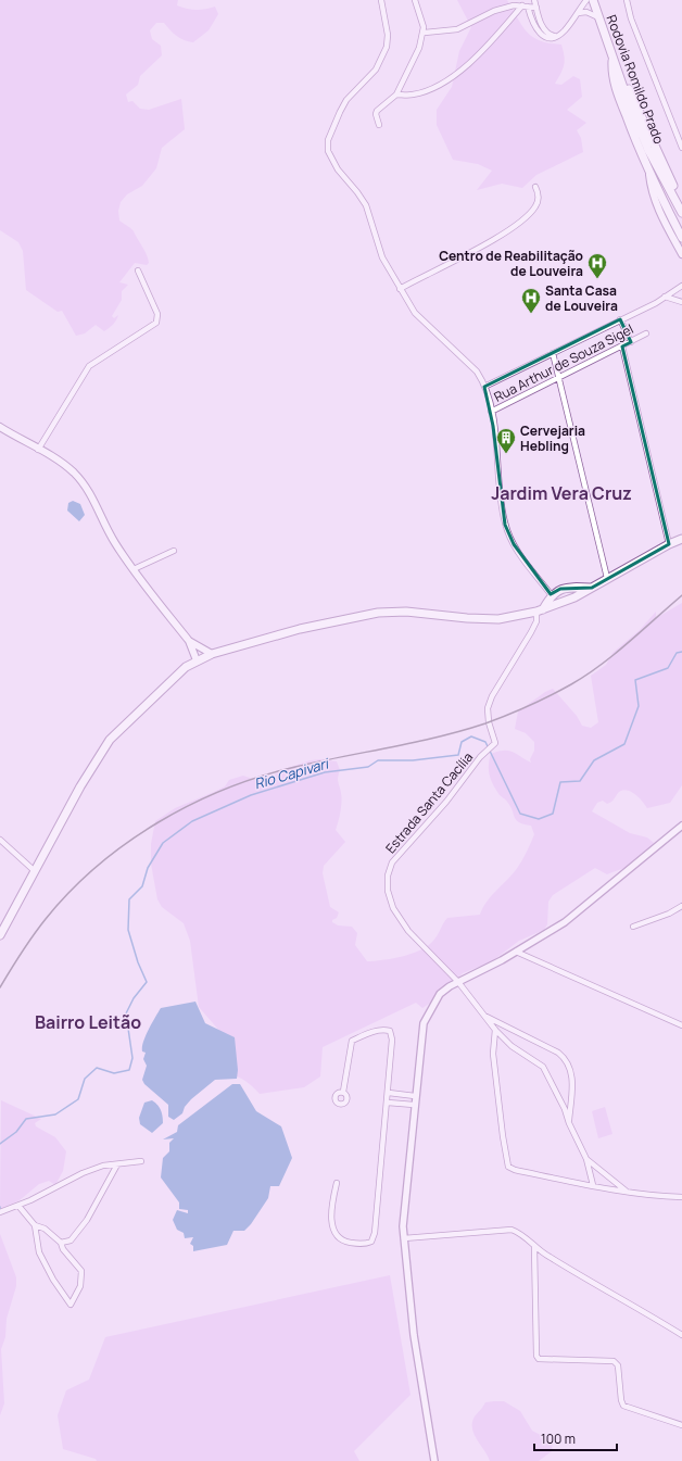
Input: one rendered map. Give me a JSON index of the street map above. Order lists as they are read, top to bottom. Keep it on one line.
{"streets":{"main road":["Rodovia Romildo Prado"],"street":["Rua Arthur de Souza Sigel","Estrada Santa Cacília"]},"districts":["Jardim Vera Cruz","Bairro Leitão"],"water":["Rio Capivari"],"places":{"hospital":["Centro de Reabilitação de Louveira","Santa Casa de Louveira"],"building":["Cervejaria Hebling"]},"scale_bar":"100 m"}
